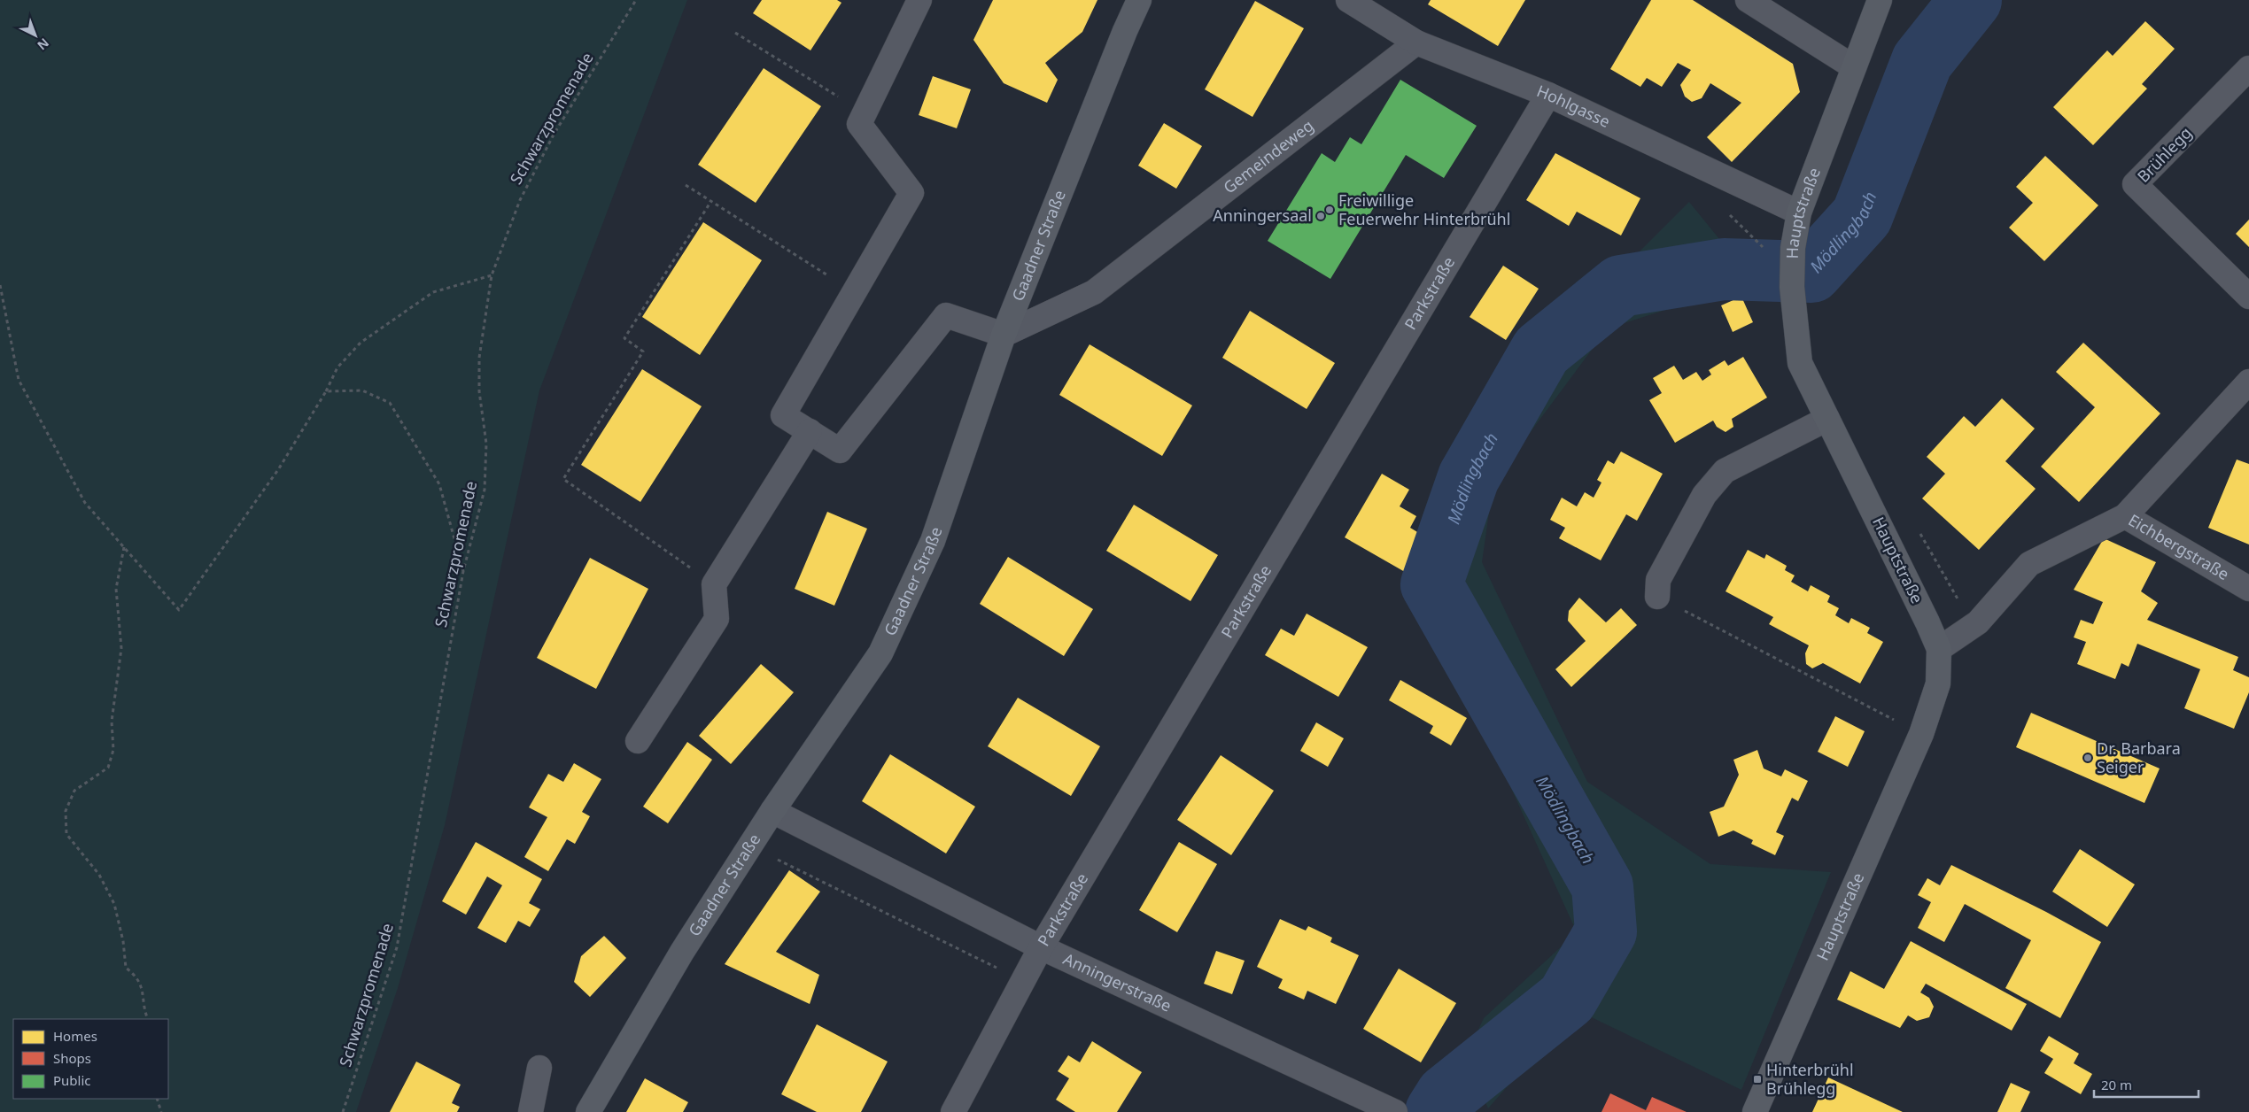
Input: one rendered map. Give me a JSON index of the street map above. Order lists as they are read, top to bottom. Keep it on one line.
{"streets":{"main road":["Hauptstraße","Gaadner Straße"],"street":["Hohlgasse","Brühlegg","Gemeindeweg","Parkstraße","Eichbergstraße","Anningerstraße"],"path":["Schwarzpromenade"]},"crossings":[["Hohlgasse","Gemeindeweg"],["Hohlgasse","Hauptstraße"],["Hohlgasse","Parkstraße"],["Gemeindeweg","Gaadner Straße"],["Hauptstraße","Eichbergstraße"],["Gaadner Straße","Anningerstraße"],["Parkstraße","Anningerstraße"]],"water":["Mödlingbach"],"places":{"other":["Freiwillige Feuerwehr Hinterbrühl","Anningersaal","Dr. Barbara Seiger"],"transit":["Hinterbrühl Brühlegg"]},"legend":["Homes","Shops","Public"],"scale_bar":"20 m","north":"bottom right"}
